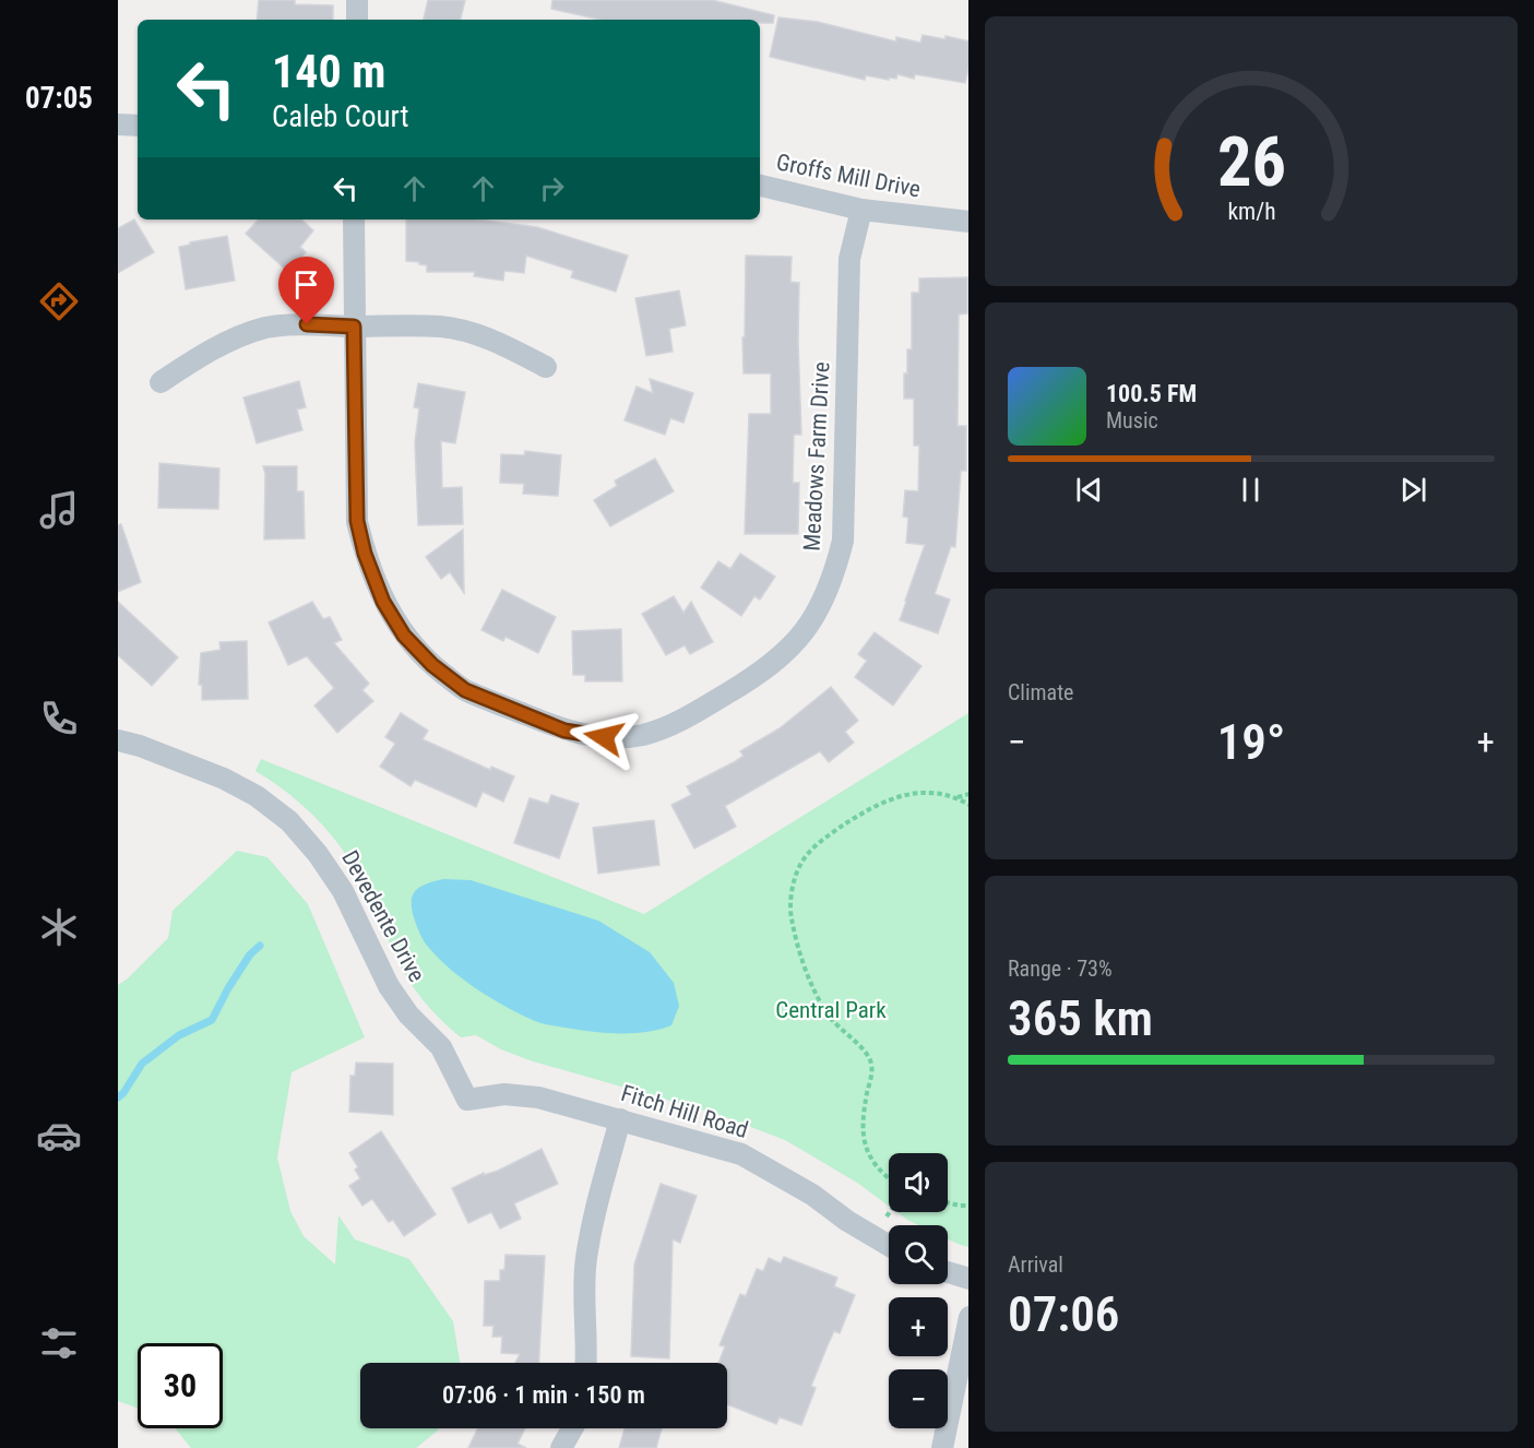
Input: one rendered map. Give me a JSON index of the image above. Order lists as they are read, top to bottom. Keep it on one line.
{"streets":{"street":["Groffs Mill Drive","Meadows Farm Drive","Devedente Drive","Fitch Hill Road"]},"crossings":[["Groffs Mill Drive","Meadows Farm Drive"],["Devedente Drive","Fitch Hill Road"]],"parks":["Central Park"],"page":{"tabs":"07:05","turn":["140 m","Caleb Court"],"song":["100.5 FM","Music"],"tile":["Climate",["Range · 73%","365 km"],["Arrival","07:06"]],"heat":["−","19°","+"],"map_buttons":["+","−"],"limit":"30","trip":"07:06 · 1 min · 150 m","gauge":["26","km/h"]}}
